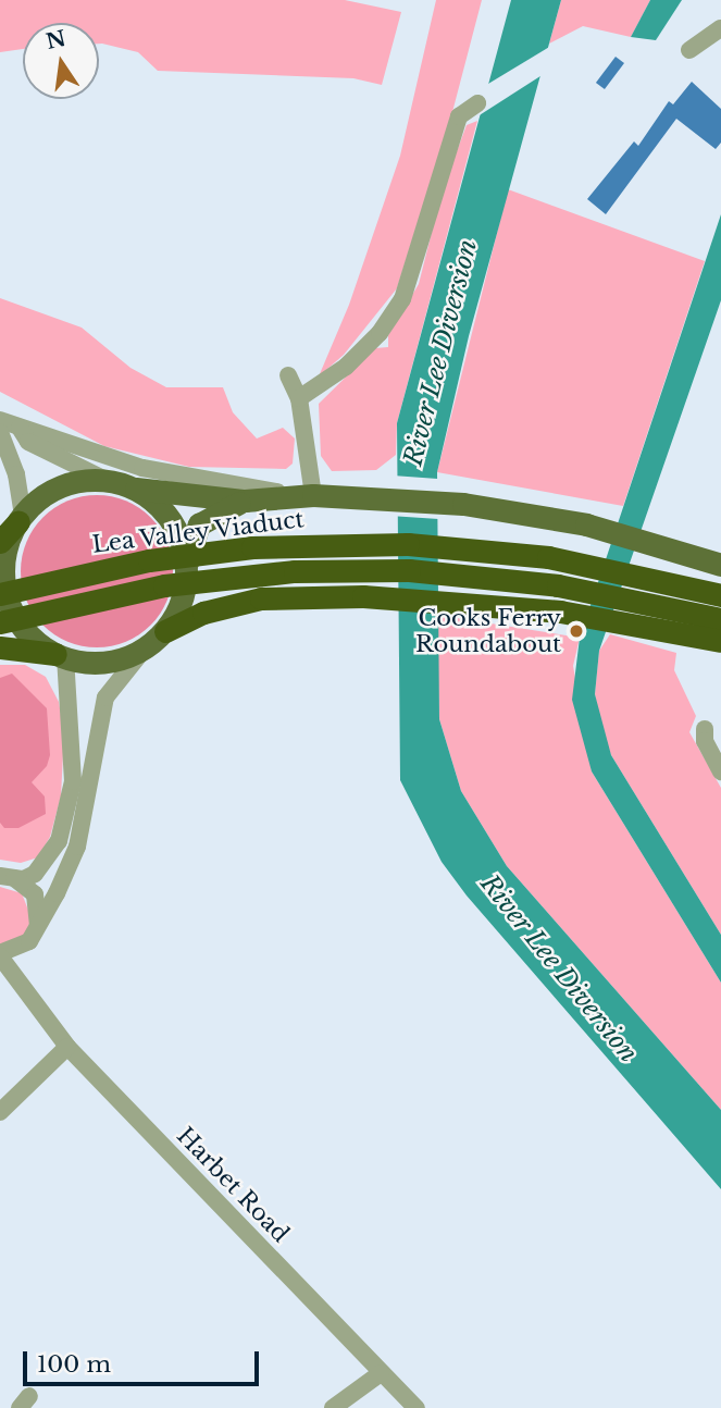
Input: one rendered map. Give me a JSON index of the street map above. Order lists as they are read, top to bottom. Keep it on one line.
{"streets":{"highway":["Lea Valley Viaduct"],"street":["Harbet Road"]},"water":["River Lee Diversion"],"places":["Cooks Ferry Roundabout"],"scale_bar":"100 m","north":"top"}
